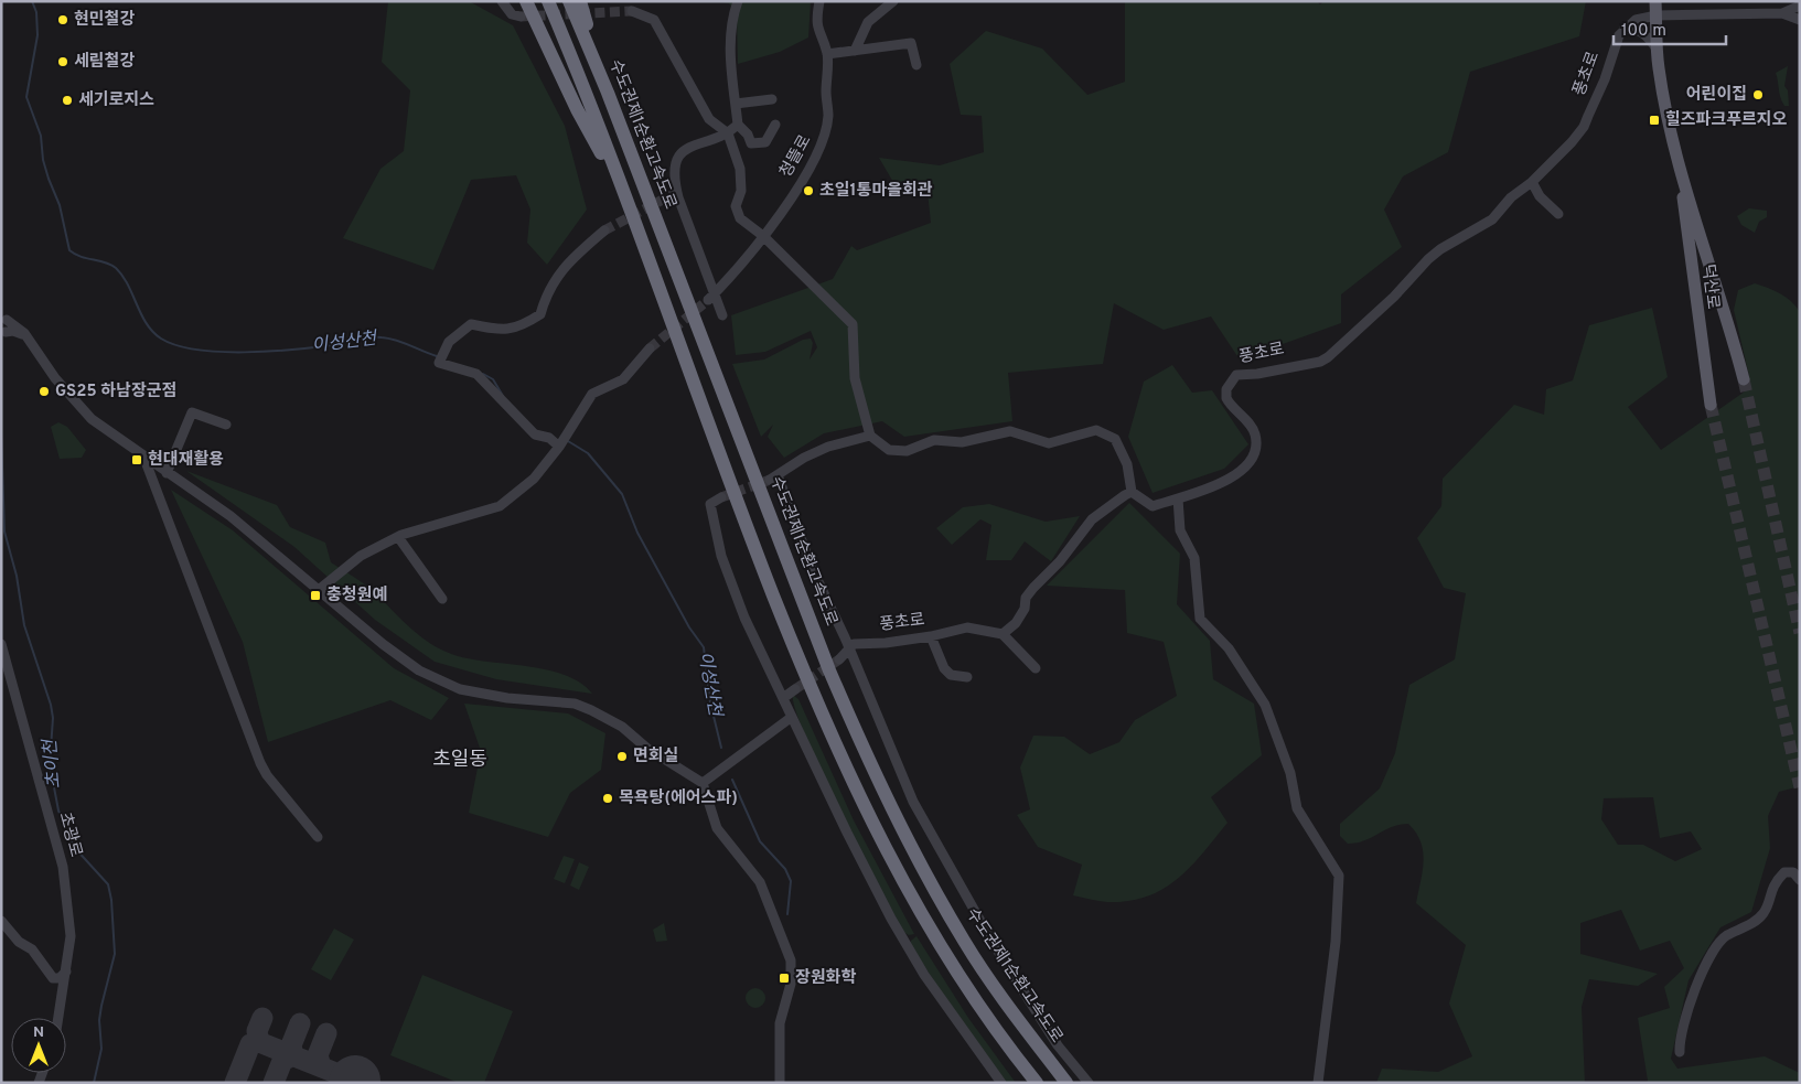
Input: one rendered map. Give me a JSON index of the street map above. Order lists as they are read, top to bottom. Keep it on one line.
{"streets":{"highway":["수도권제1순환고속도로"],"main road":["덕산로"],"street":["풍초로","청뜰로","초광로"]},"districts":["초일동"],"water":["이성산천","초이천"],"places":{"other":["현민철강","세림철강","어린이집","세기로지스","초일1통마을회관","GS25 하남장군점","면회실","목욕탕(에어스파)"],"transit":["힐즈파크푸르지오","현대재활용","충청원예","장원화학"]},"scale_bar":"100 m","north":"top"}
